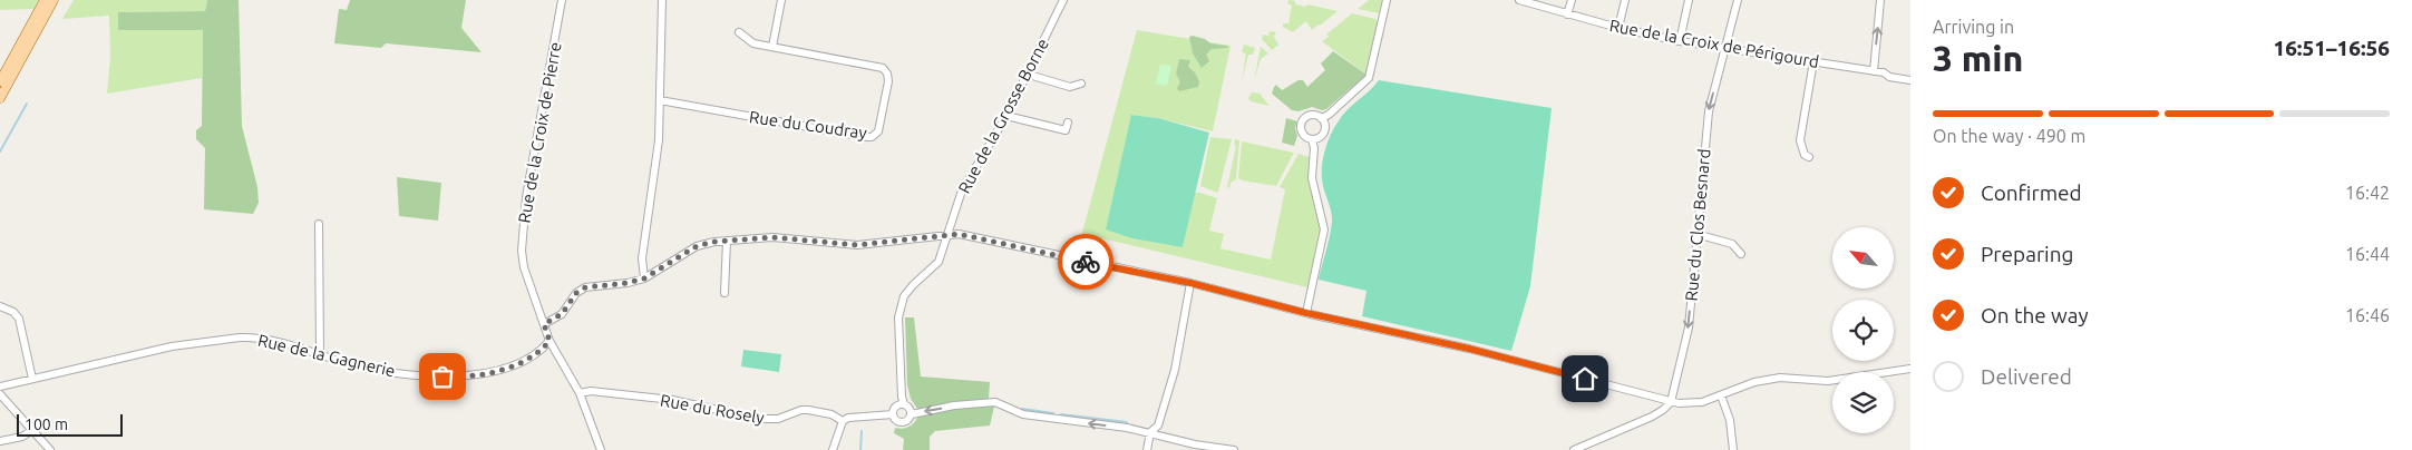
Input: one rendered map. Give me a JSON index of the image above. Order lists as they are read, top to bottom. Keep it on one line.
{"streets":{"street":["Rue de la Croix de Périgourd","Rue de la Grosse Borne","Rue du Coudray","Rue de la Croix de Pierre","Rue du Clos Besnard","Rue de la Gagnerie","Rue du Rosely"]},"crossings":[["Rue de la Croix de Périgourd","Rue du Clos Besnard"],["Rue de la Croix de Pierre","Rue de la Gagnerie"],["Rue de la Croix de Pierre","Rue du Rosely"]],"one_way":["Rue du Clos Besnard"],"scale_bar":"100 m","north":"top left","page":{"heading":["3 min","Arriving in","16:51–16:56"],"bar":"On the way · 490 m","list":[["Confirmed","16:42"],["Preparing","16:44"],["On the way","16:46"],"Delivered"],"scale":"100 m"}}
